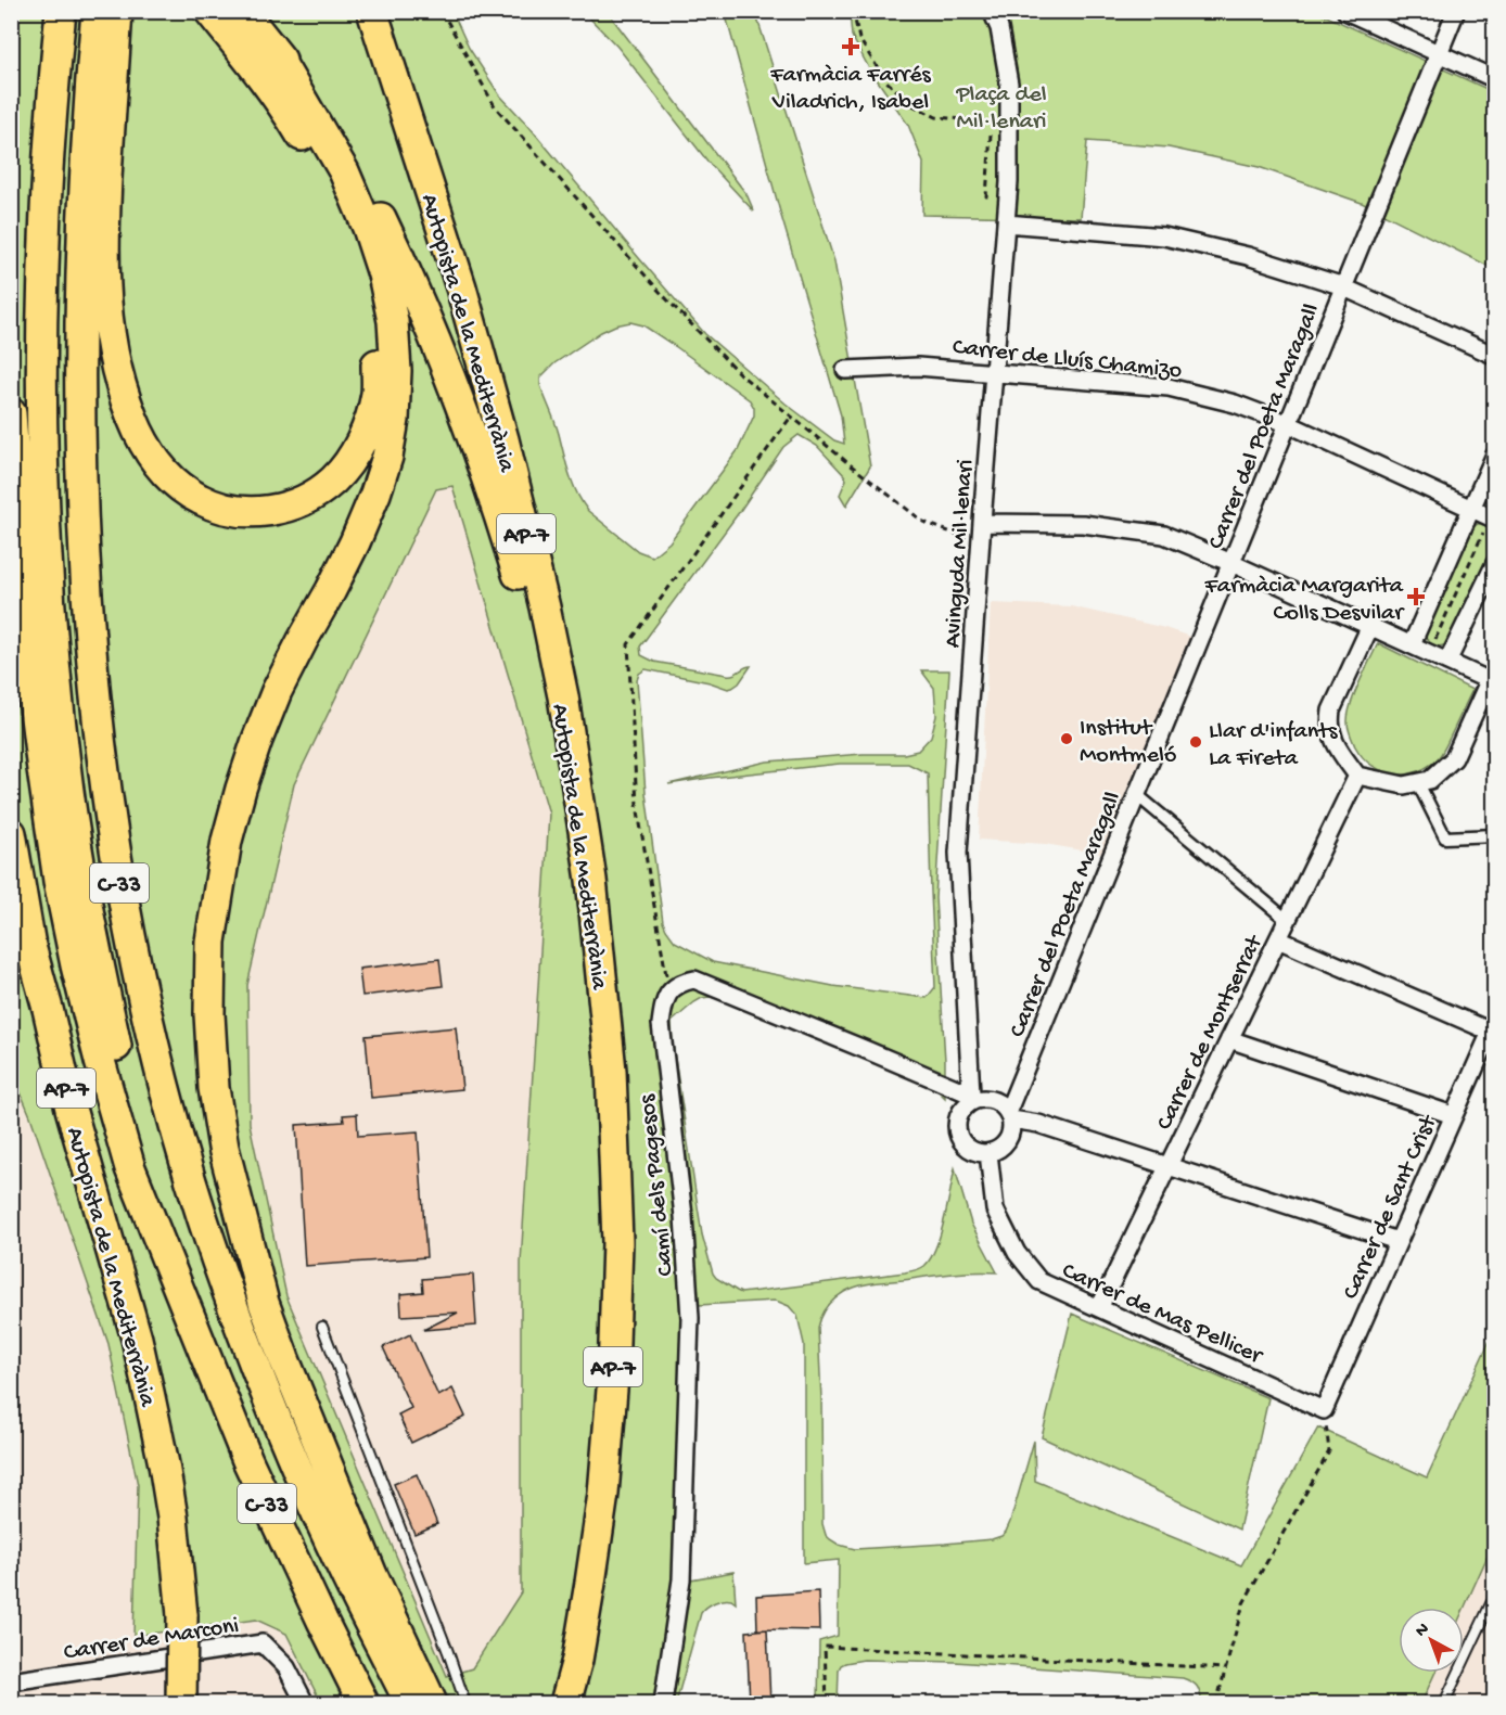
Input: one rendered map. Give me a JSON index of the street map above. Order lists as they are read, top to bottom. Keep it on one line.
{"streets":{"highway":["Autopista de la Mediterrània","AP-7","C-33"],"street":["Carrer de Lluís Chamizo","Carrer del Poeta Maragall","Avinguda Mil·lenari","Carrer de Montserrat","Camí dels Pagesos","Carrer de Sant Crist","Carrer de Mas Pellicer","Carrer de Marconi"]},"crossings":[["Carrer de Lluís Chamizo","Carrer del Poeta Maragall"],["Carrer de Lluís Chamizo","Avinguda Mil·lenari"],["Carrer del Poeta Maragall","Avinguda Mil·lenari"],["Carrer del Poeta Maragall","Carrer de Mas Pellicer"],["Avinguda Mil·lenari","Carrer de Mas Pellicer"],["Carrer de Montserrat","Carrer de Mas Pellicer"],["Carrer de Sant Crist","Carrer de Mas Pellicer"]],"parks":["Plaça del Mil·lenari"],"places":{"health":["Farmàcia Farrés Viladrich, Isabel","Farmàcia Margarita Colls Desvilar"],"other":["Institut Montmeló","Llar d'infants La Fireta"]},"north":"top left"}
